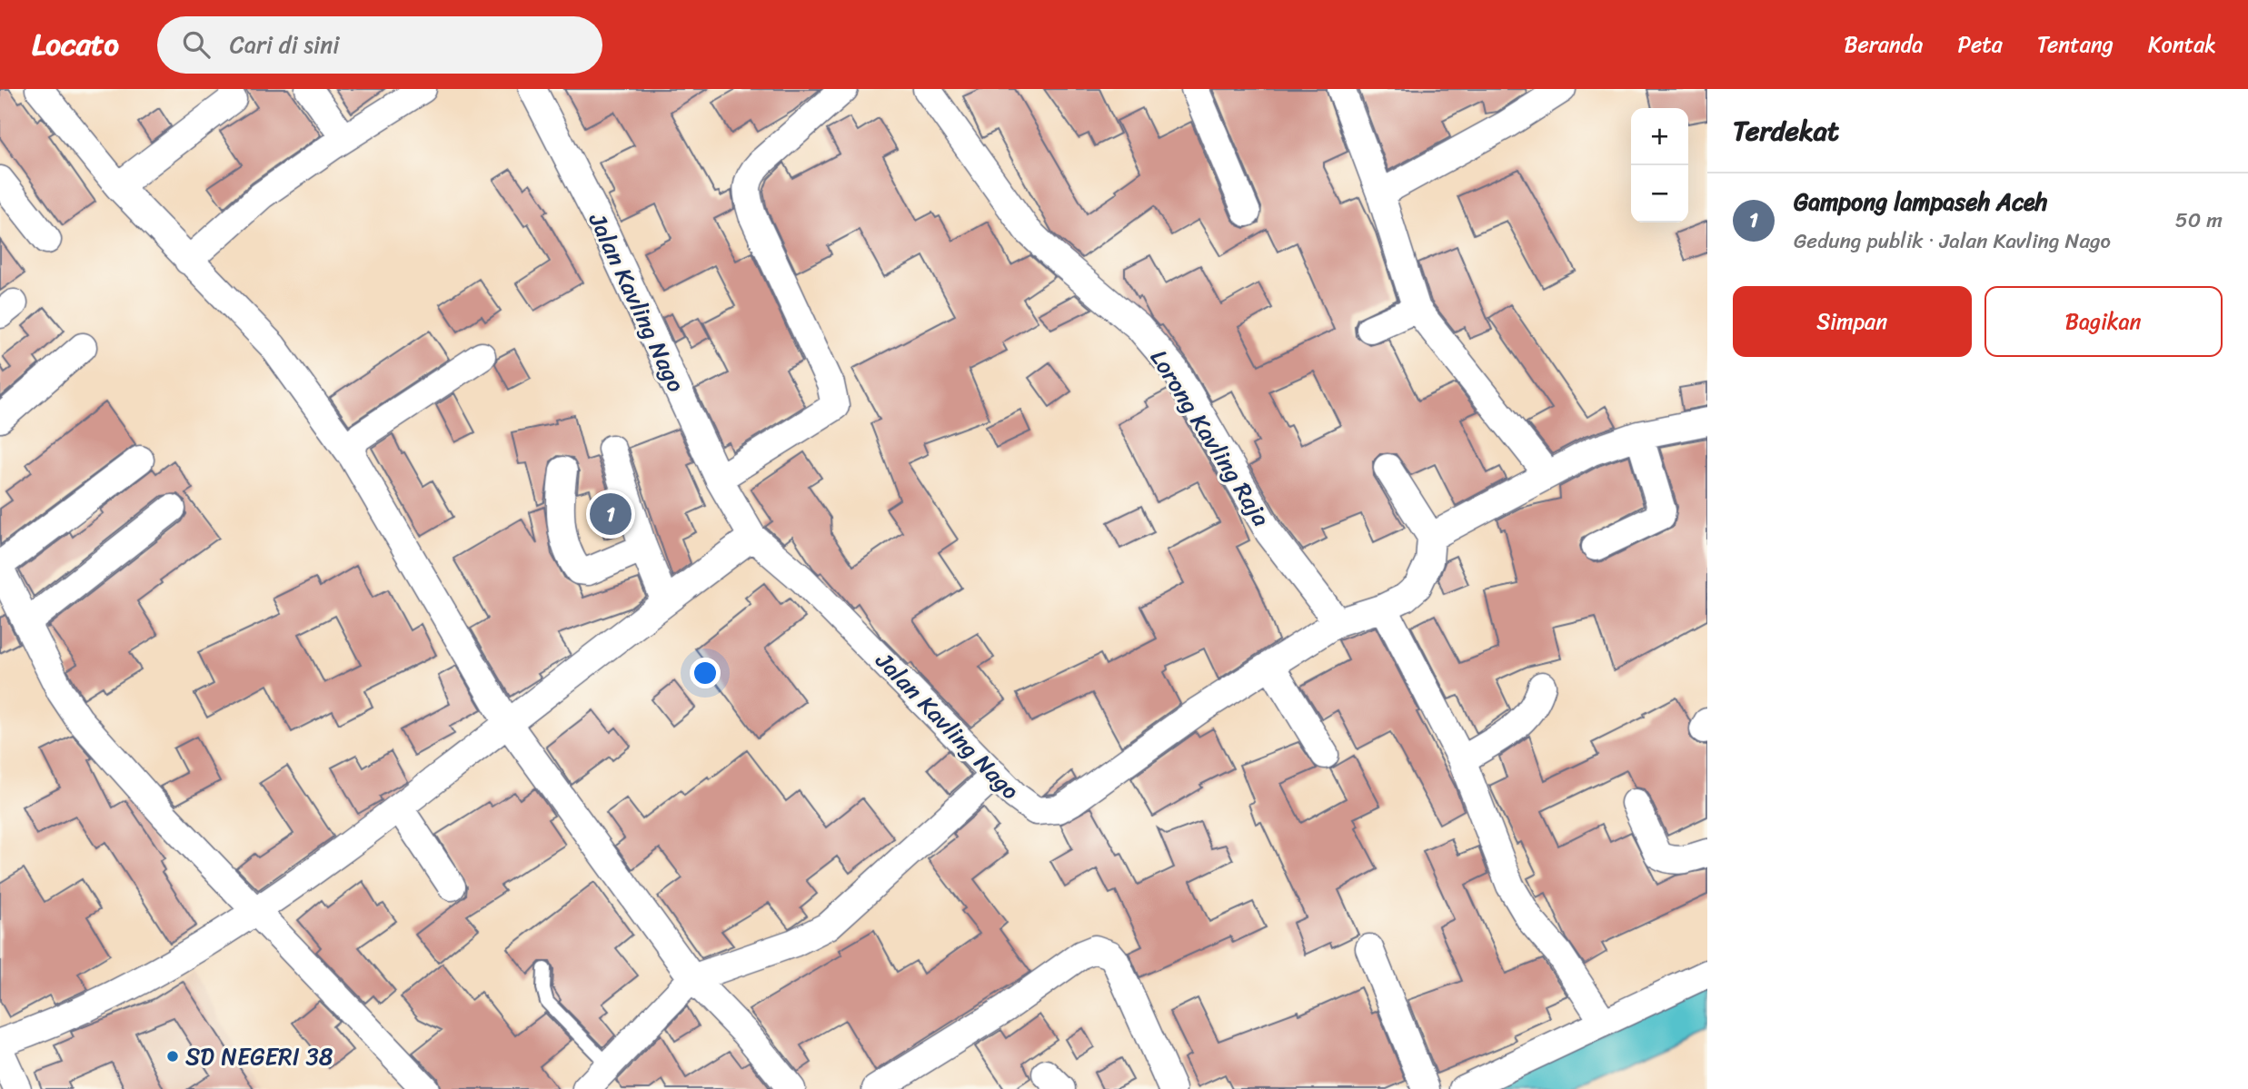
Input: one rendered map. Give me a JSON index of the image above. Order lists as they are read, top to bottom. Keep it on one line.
{"streets":{"street":["Jalan Kavling Nago","Lorong Kavling Raja"]},"crossings":[["Jalan Kavling Nago","Lorong Kavling Raja"]],"places":["SD NEGERI 38"],"page":{"header":"Locato","search":"Cari di sini","nav":["Beranda","Peta","Tentang","Kontak"],"heading":"Terdekat","map_buttons":["+","−"],"list":[{"mark":"1","name":"Gampong lampaseh Aceh","note":"Gedung publik · Jalan Kavling Nago","value":"50 m"}],"buttons":["Simpan","Bagikan"],"pins":"1"}}
